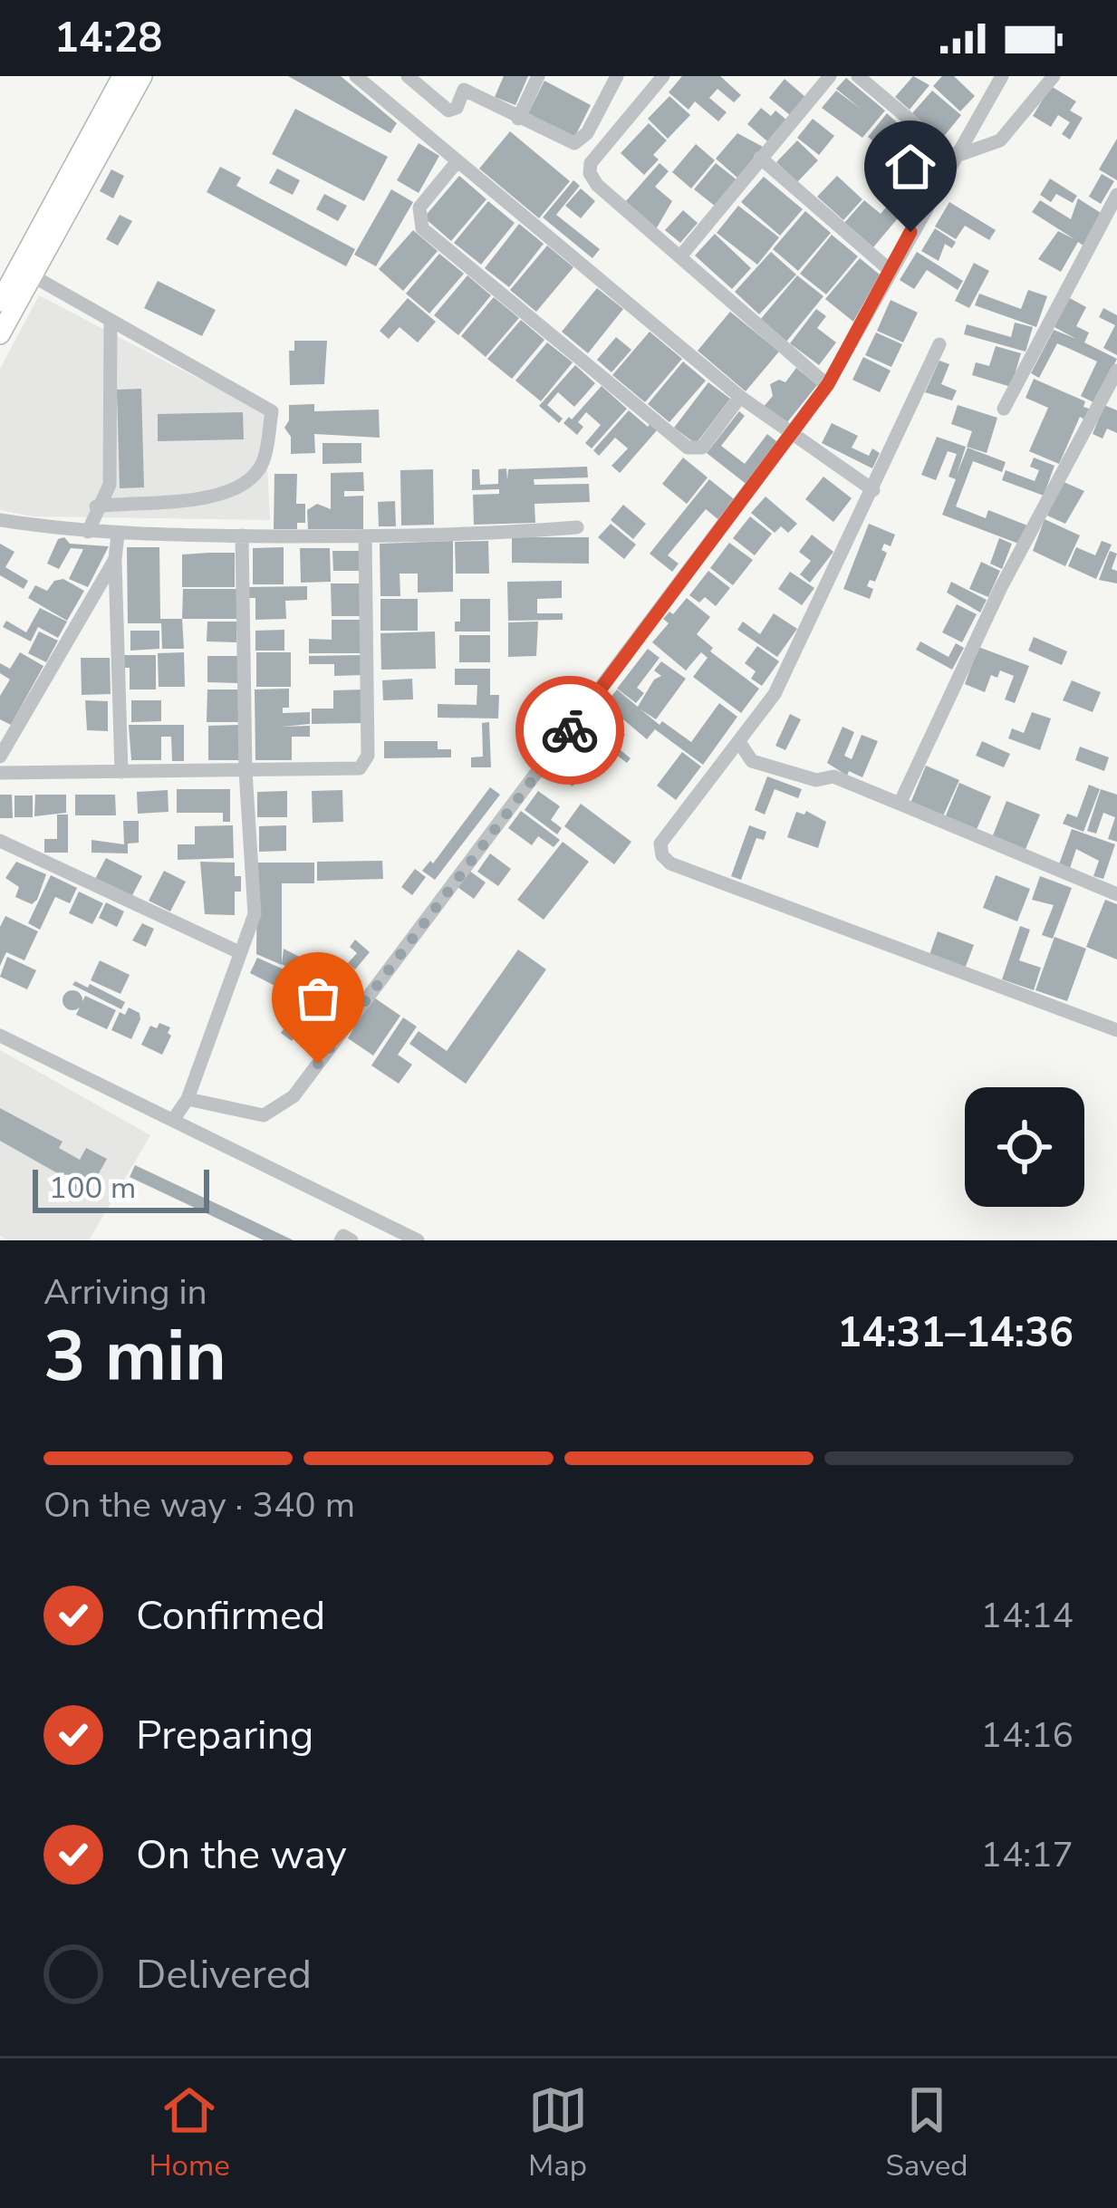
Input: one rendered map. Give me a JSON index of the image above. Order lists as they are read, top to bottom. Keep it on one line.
{"scale_bar":"100 m","page":{"status":"14:28","scale":"100 m","heading":["3 min","Arriving in","14:31–14:36"],"bar":"On the way · 340 m","list":[["Confirmed","14:14"],["Preparing","14:16"],["On the way","14:17"],"Delivered"],"tabs":["Home","Map","Saved"]}}
